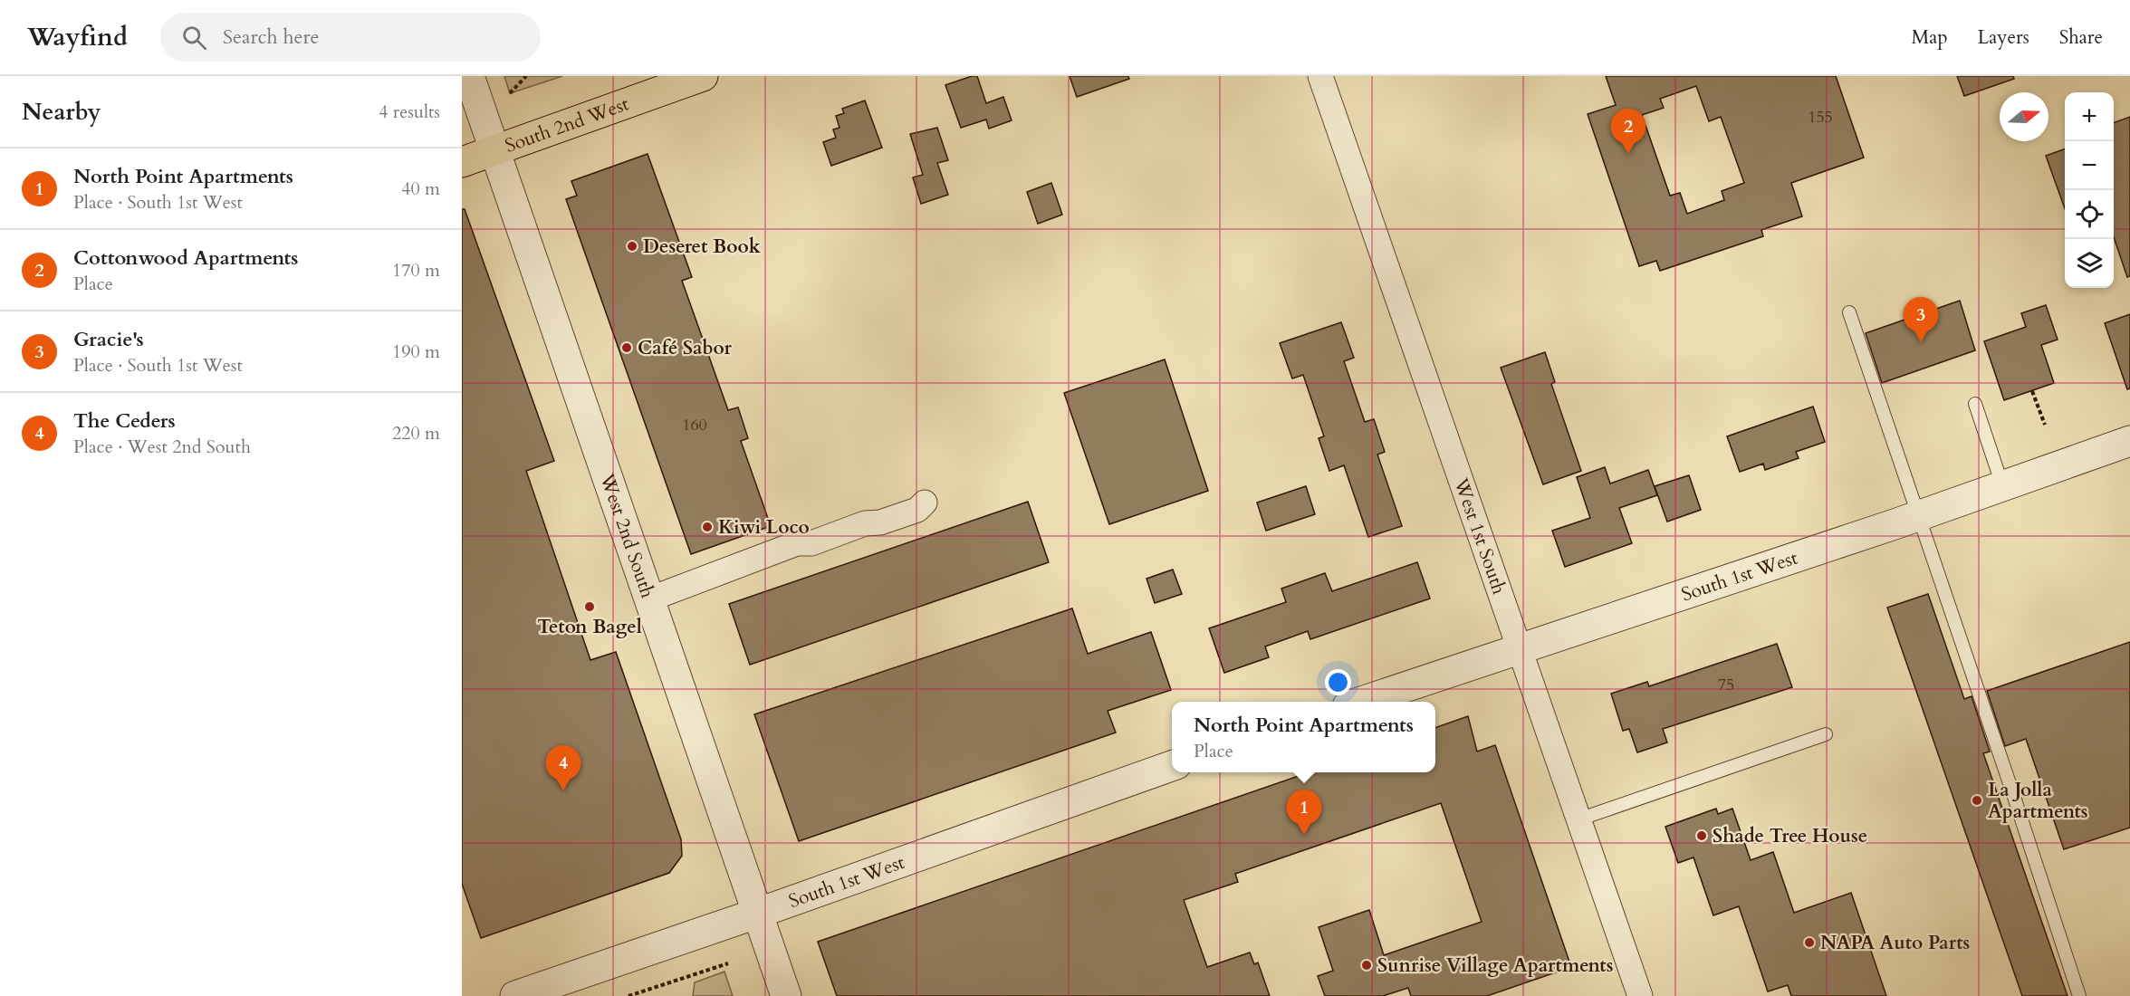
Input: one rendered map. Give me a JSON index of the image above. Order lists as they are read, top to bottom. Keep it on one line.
{"streets":{"main road":["South 2nd West"],"street":["West 2nd South","West 1st South","South 1st West"]},"crossings":[["South 2nd West","West 2nd South"],["West 2nd South","South 1st West"],["West 1st South","South 1st West"]],"places":["Deseret Book","Café Sabor","Kiwi Loco","Teton Bagel","La Jolla Apartments","Shade Tree House","NAPA Auto Parts","Sunrise Village Apartments"],"house_numbers":["155","160","75"],"north":"right","page":{"header":"Wayfind","search":"Search here","nav":["Map","Layers","Share"],"heading":["Nearby","4 results"],"map_buttons":["+","−"],"pins":["2","3","4","1"],"list":[{"mark":"1","name":"North Point Apartments","note":"Place · South 1st West","value":"40 m"},{"mark":"2","name":"Cottonwood Apartments","note":"Place","value":"170 m"},{"mark":"3","name":"Gracie's","note":"Place · South 1st West","value":"190 m"},{"mark":"4","name":"The Ceders","note":"Place · West 2nd South","value":"220 m"}],"popup":["North Point Apartments","Place"]}}
